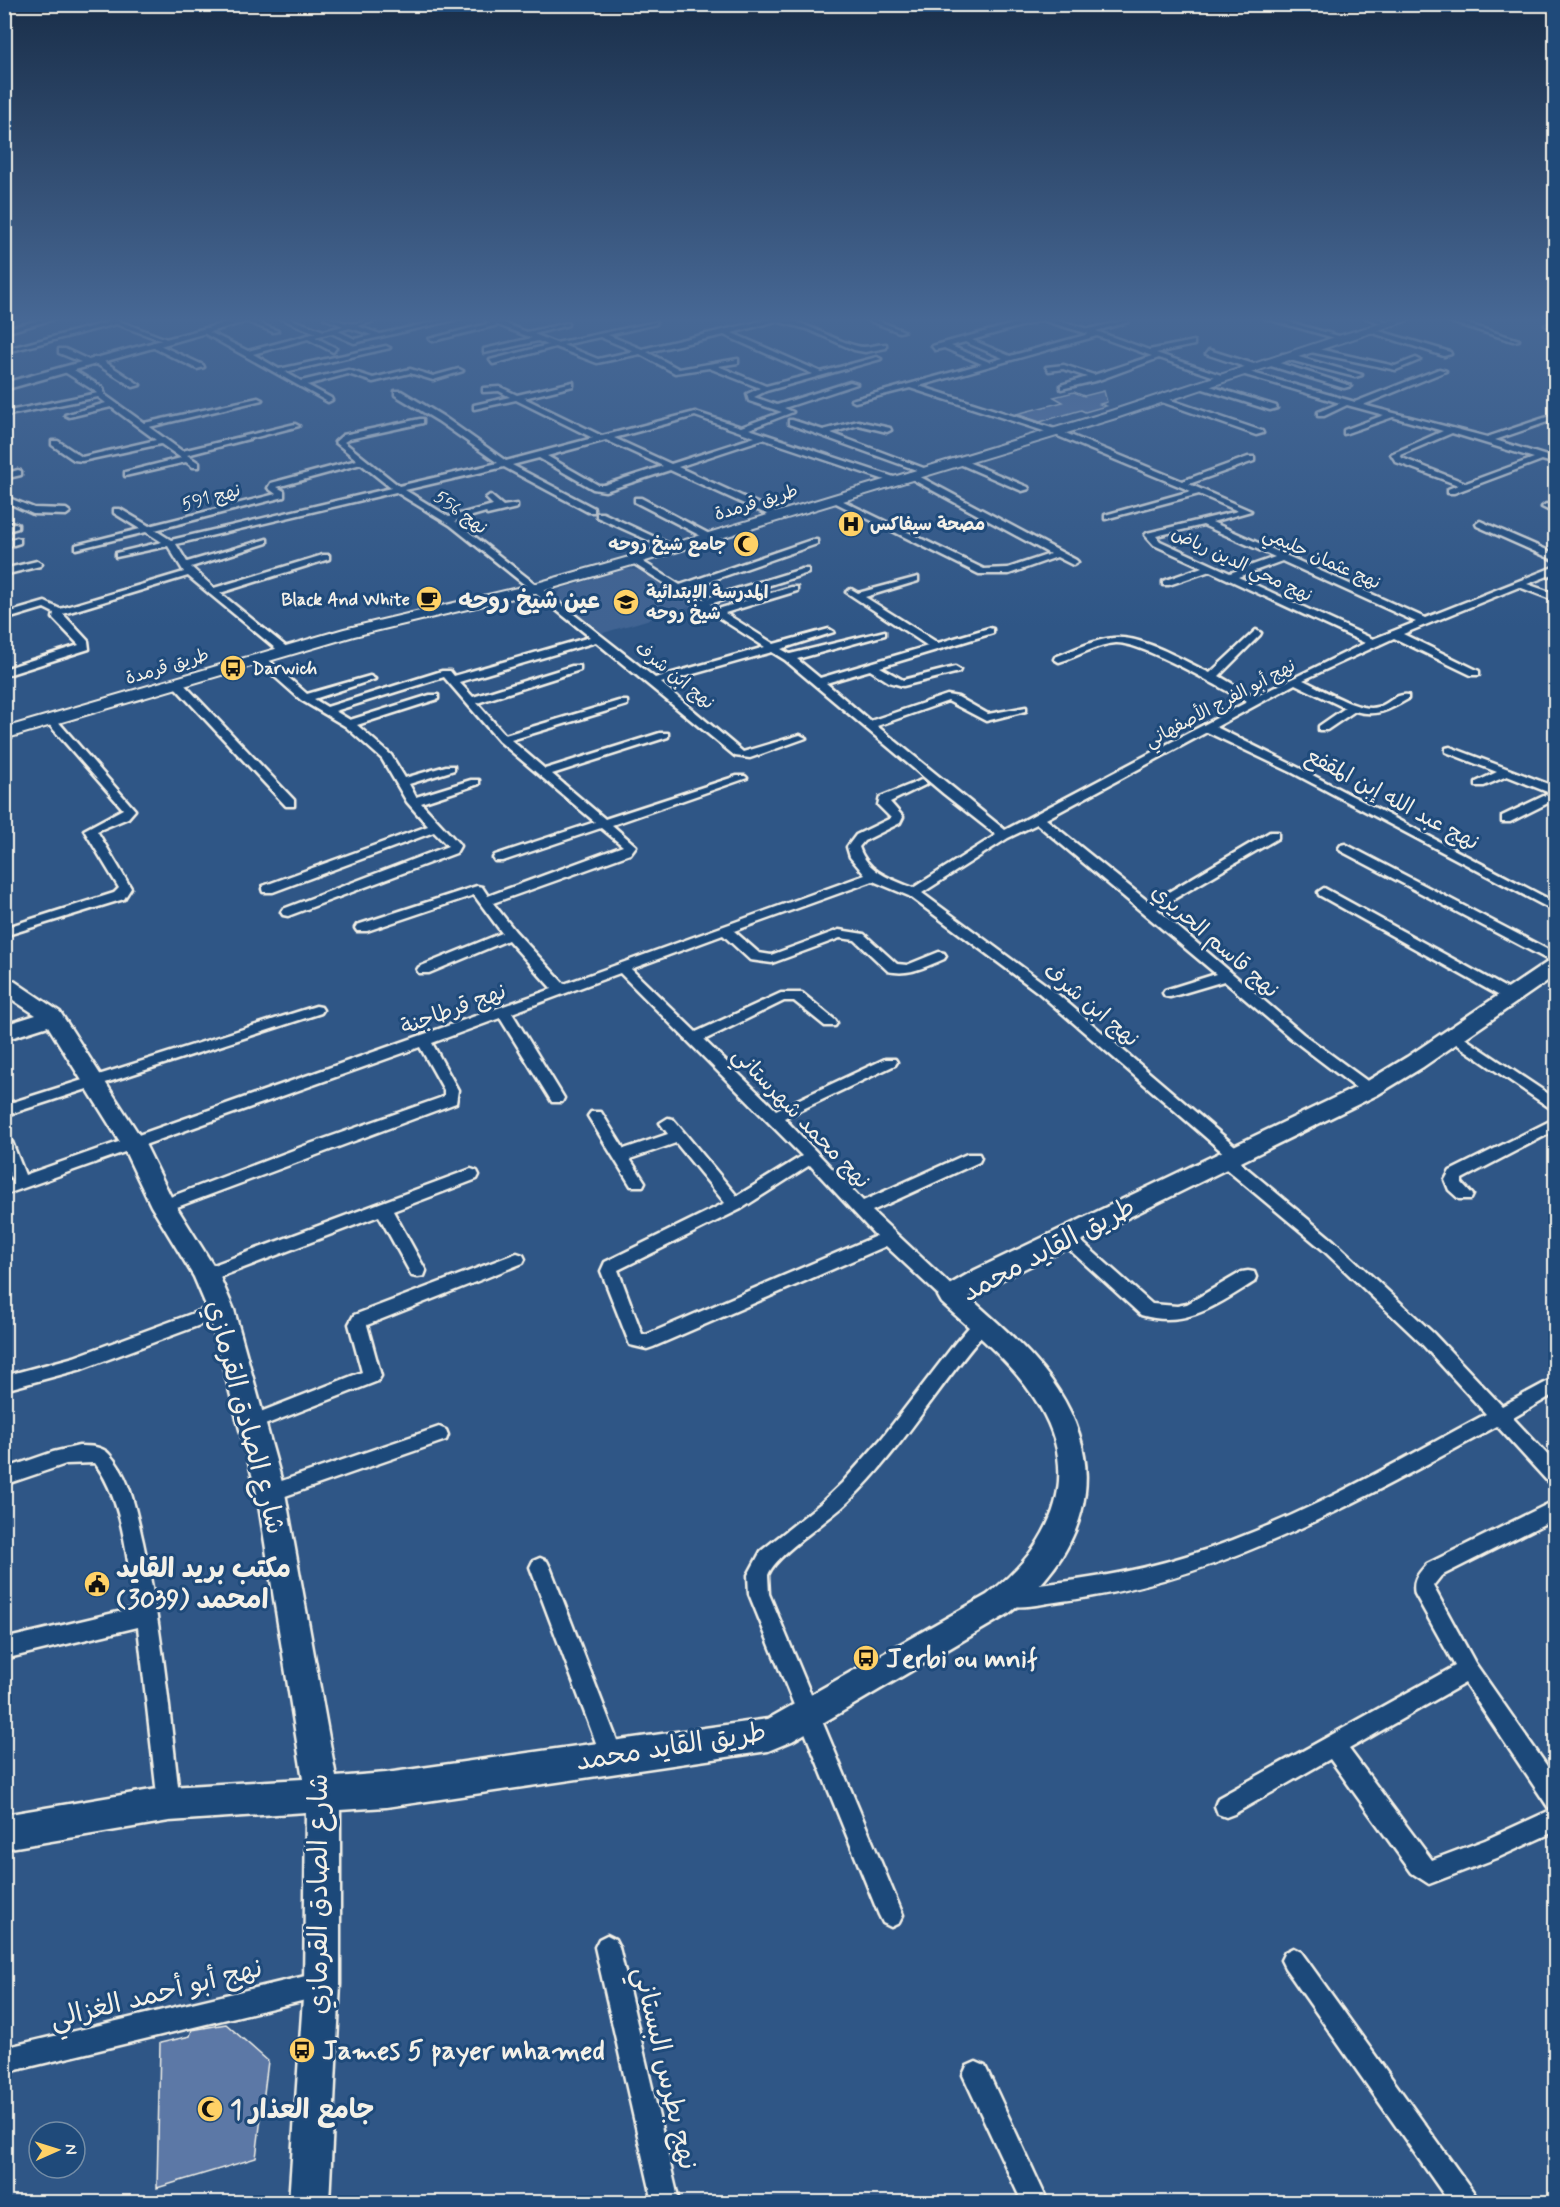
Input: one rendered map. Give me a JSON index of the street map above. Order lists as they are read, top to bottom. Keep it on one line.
{"streets":{"main road":["طريق قرمدة","طريق القايد محمد","شارع الصادق القرمازي"],"street":["نهج 591","نهج 556","نهج عثمان حليمي","نهج محي الدين رياض","نهج ابن شرف","نهج أبو الفرج الأصفهاني","نهج عبد الله إبن المقفع","نهج قاسم الحريري","نهج قرطاجنة","نهج محمد شهرستاني","نهج أبو أحمد الغزالي","نهج بطرس البستاني"]},"crossings":[["نهج 591","نهج 556"],["طريق قرمدة","نهج 556"],["طريق قرمدة","نهج ابن شرف"],["نهج 556","نهج ابن شرف"],["نهج عثمان حليمي","نهج محي الدين رياض"],["نهج عثمان حليمي","نهج أبو الفرج الأصفهاني"],["نهج محي الدين رياض","نهج أبو الفرج الأصفهاني"],["نهج ابن شرف","نهج أبو الفرج الأصفهاني"],["نهج ابن شرف","طريق القايد محمد"],["نهج أبو الفرج الأصفهاني","نهج عبد الله إبن المقفع"],["نهج أبو الفرج الأصفهاني","نهج قاسم الحريري"],["نهج قاسم الحريري","طريق القايد محمد"],["نهج قرطاجنة","نهج محمد شهرستاني"],["نهج قرطاجنة","شارع الصادق القرمازي"],["نهج محمد شهرستاني","طريق القايد محمد"],["طريق القايد محمد","شارع الصادق القرمازي"],["شارع الصادق القرمازي","نهج أبو أحمد الغزالي"]],"districts":["عين شيخ روحه"],"places":{"hospital":["مصحة سيفاكس"],"mosque":["جامع شيخ روحه","جامع العذار 1"],"cafe":["Black And White"],"school or university":["المدرسة الإبتدائية شيخ روحه"],"bus stop":["Darwich","Jerbi ou mnif","James 5 payer mhamed"],"public building":["مكتب بريد القايد امحمد (3039)"]},"north":"right"}
